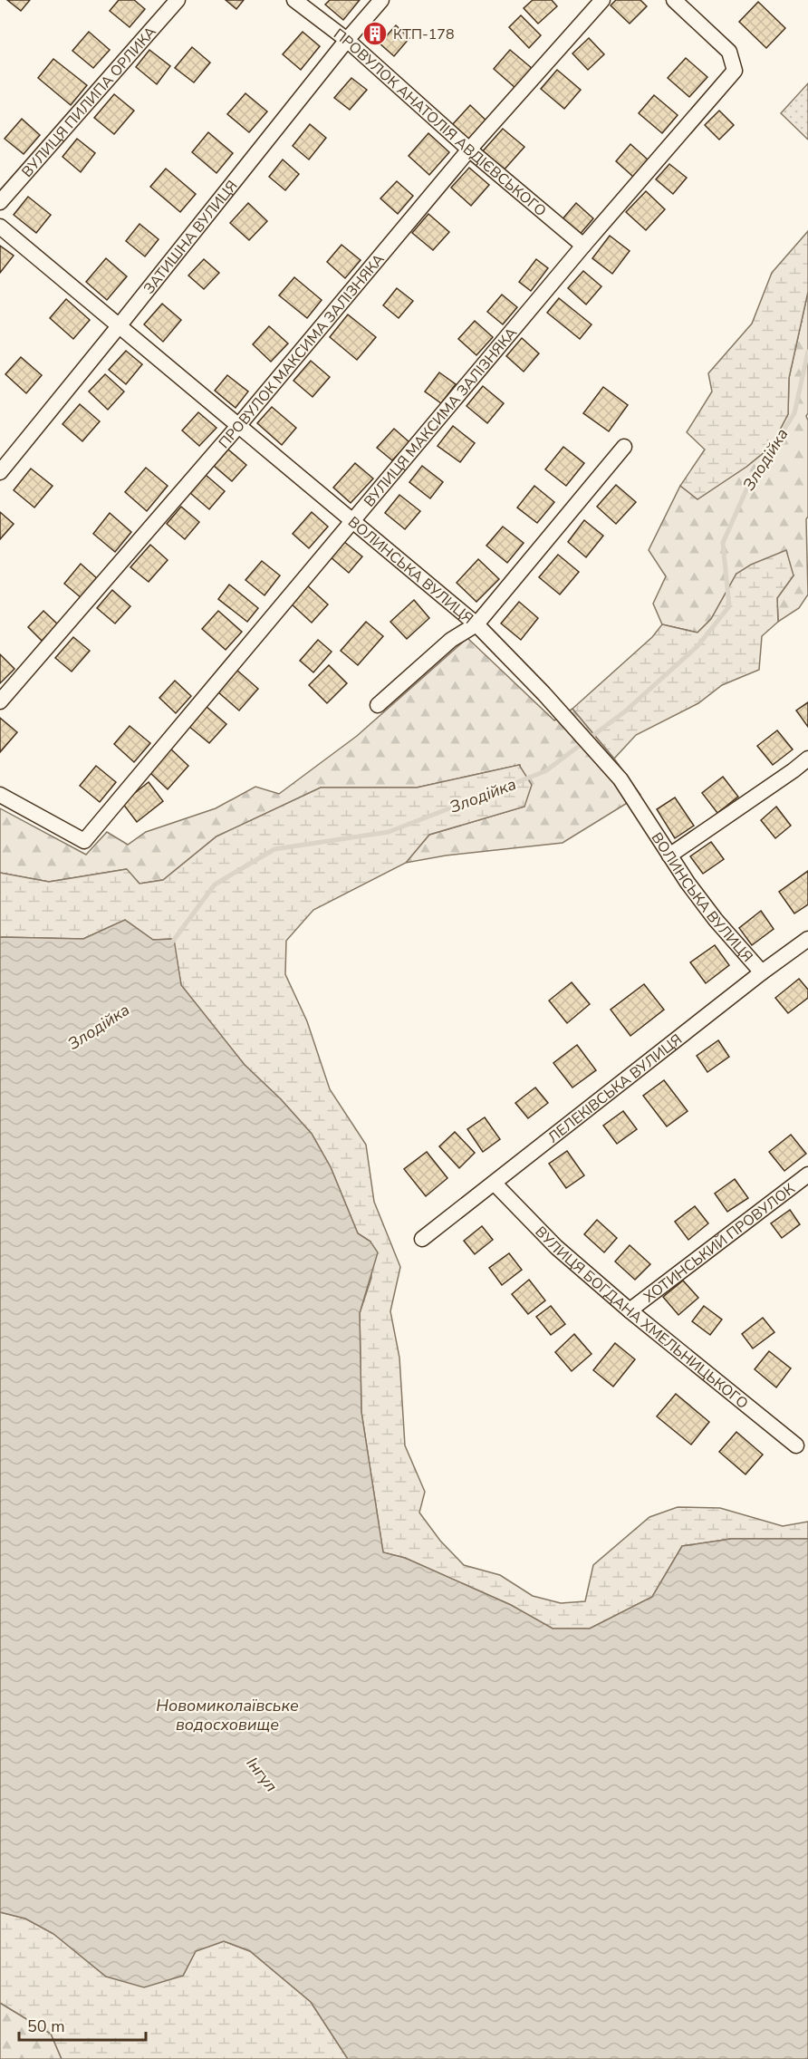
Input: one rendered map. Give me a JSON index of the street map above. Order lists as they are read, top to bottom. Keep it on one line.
{"streets":{"street":["ВУЛИЦЯ ПИЛИПА ОРЛИКА","ПРОВУЛОК АНАТОЛІЯ АВДІЄВСЬКОГО","ЗАТИШНА ВУЛИЦЯ","ПРОВУЛОК МАКСИМА ЗАЛІЗНЯКА","ВУЛИЦЯ МАКСИМА ЗАЛІЗНЯКА","ВОЛИНСЬКА ВУЛИЦЯ","ЛЕЛЕКІВСЬКА ВУЛИЦЯ","ХОТИНСЬКИЙ ПРОВУЛОК","ВУЛИЦЯ БОГДАНА ХМЕЛЬНИЦЬКОГО"]},"crossings":[["ПРОВУЛОК АНАТОЛІЯ АВДІЄВСЬКОГО","ЗАТИШНА ВУЛИЦЯ"],["ПРОВУЛОК АНАТОЛІЯ АВДІЄВСЬКОГО","ПРОВУЛОК МАКСИМА ЗАЛІЗНЯКА"],["ПРОВУЛОК АНАТОЛІЯ АВДІЄВСЬКОГО","ВУЛИЦЯ МАКСИМА ЗАЛІЗНЯКА"],["ЗАТИШНА ВУЛИЦЯ","ВОЛИНСЬКА ВУЛИЦЯ"],["ПРОВУЛОК МАКСИМА ЗАЛІЗНЯКА","ВОЛИНСЬКА ВУЛИЦЯ"],["ВУЛИЦЯ МАКСИМА ЗАЛІЗНЯКА","ВОЛИНСЬКА ВУЛИЦЯ"],["ВОЛИНСЬКА ВУЛИЦЯ","ЛЕЛЕКІВСЬКА ВУЛИЦЯ"],["ЛЕЛЕКІВСЬКА ВУЛИЦЯ","ВУЛИЦЯ БОГДАНА ХМЕЛЬНИЦЬКОГО"],["ХОТИНСЬКИЙ ПРОВУЛОК","ВУЛИЦЯ БОГДАНА ХМЕЛЬНИЦЬКОГО"]],"water":["Злодійка","Новомиколаївське водосховище","Інгул"],"places":{"building":["КТП-178"]},"scale_bar":"50 m"}
